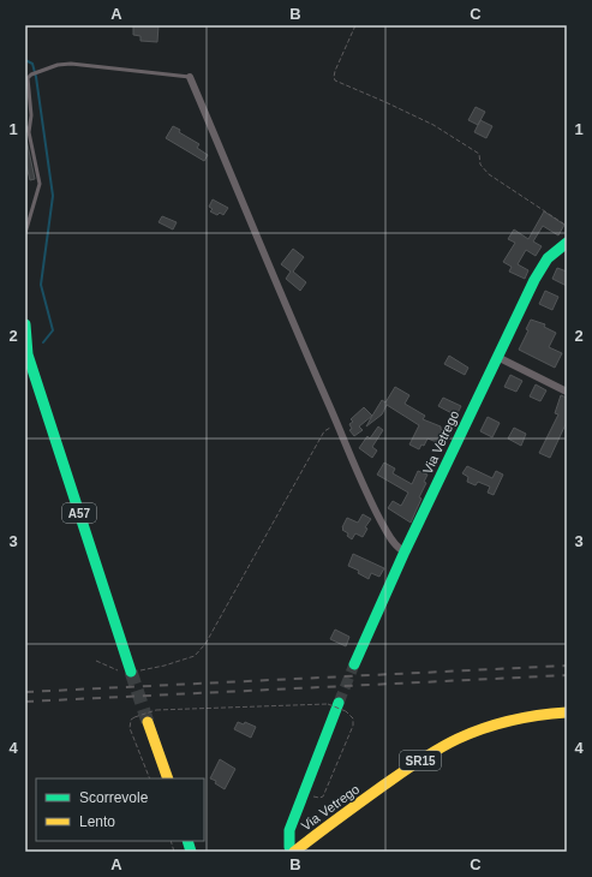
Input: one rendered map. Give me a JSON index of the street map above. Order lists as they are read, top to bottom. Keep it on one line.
{"streets":{"main road":["Via Vetrego","A57","SR15"]},"legend":["Scorrevole","Lento"],"grid":{"columns":["A","B","C"],"rows":["1","2","3","4"]}}
